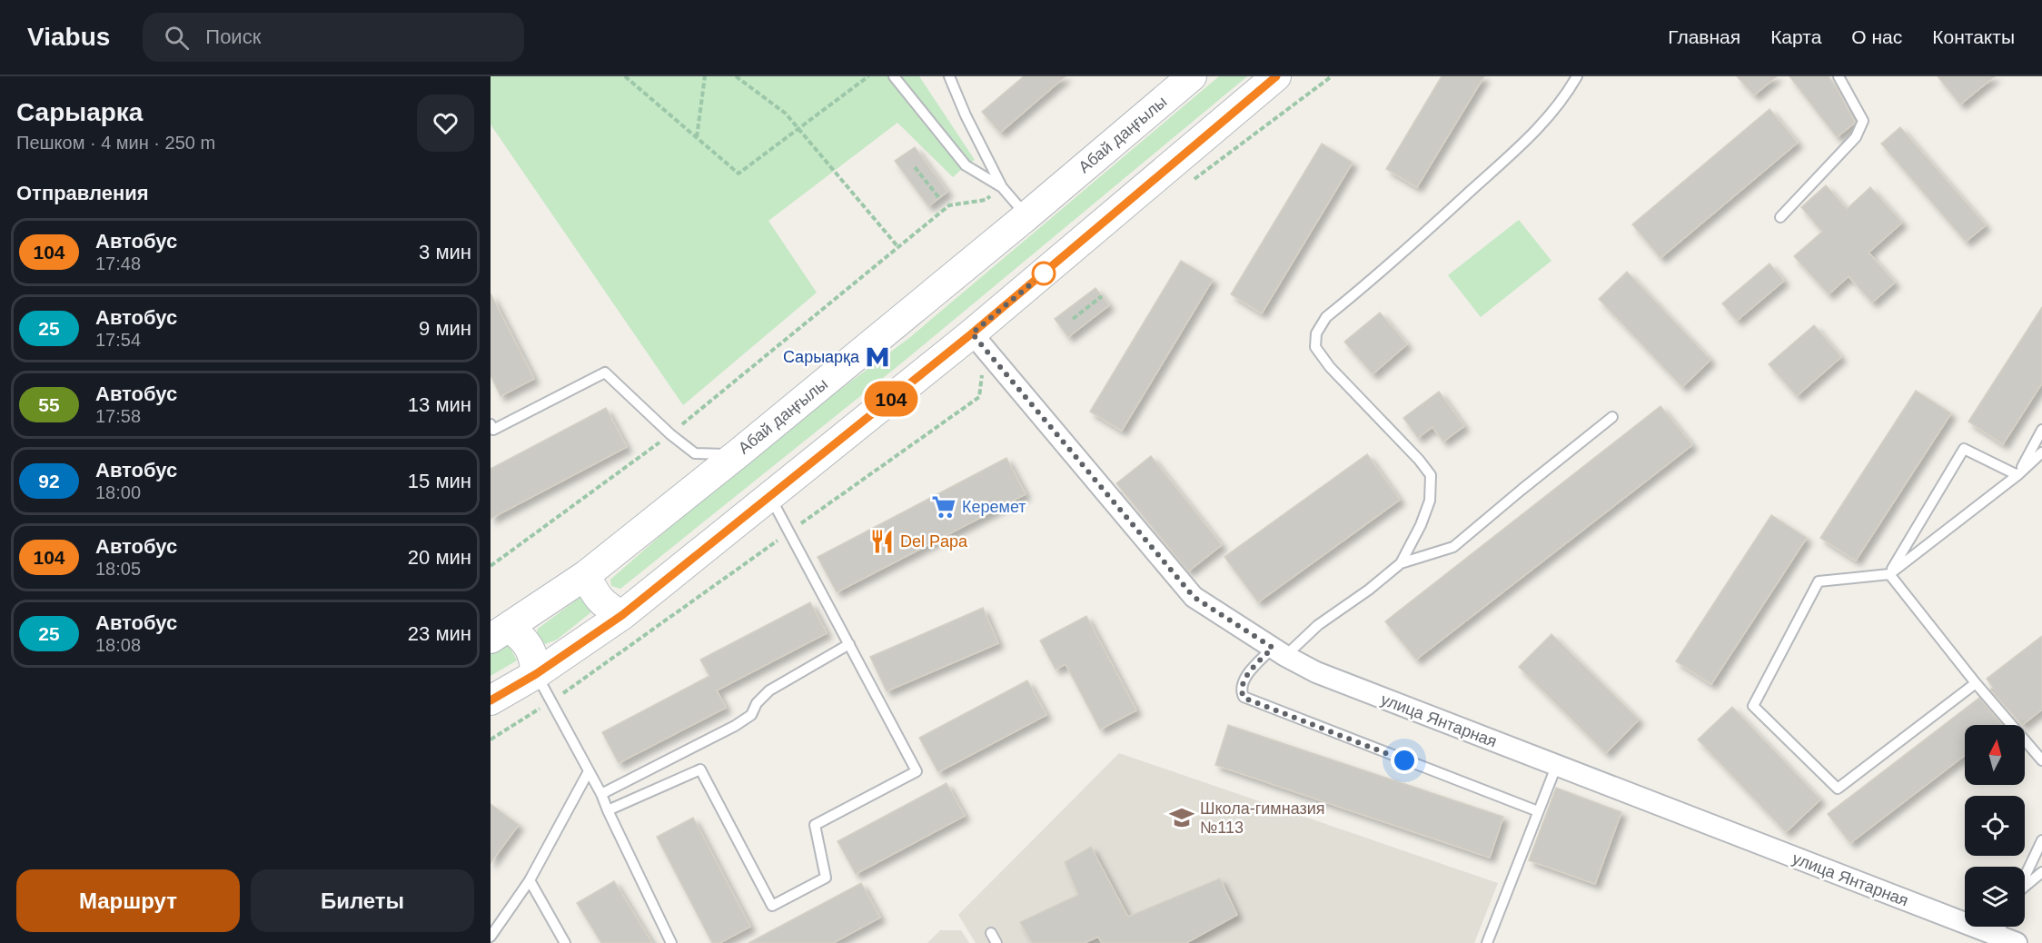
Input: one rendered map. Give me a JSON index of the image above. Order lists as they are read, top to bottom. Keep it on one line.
{"streets":{"main road":["Абай даңғылы"],"street":["улица Янтарная"]},"places":{"metro station":["Сарыарқа"],"supermarket":["Керемет"],"restaurant":["Del Papa"],"school or university":["Школа-гимназия №113"]},"lines":["bus line 104"],"north":"top","page":{"header":"Viabus","search":"Поиск","nav":["Главная","Карта","О нас","Контакты"],"heading":[["Сарыарка","Пешком · 4 мин · 250 m"],"Отправления"],"on_map":"104","list":[{"mark":"104","name":"Автобус","note":"17:48","value":"3 мин"},{"mark":"25","name":"Автобус","note":"17:54","value":"9 мин"},{"mark":"55","name":"Автобус","note":"17:58","value":"13 мин"},{"mark":"92","name":"Автобус","note":"18:00","value":"15 мин"},{"mark":"104","name":"Автобус","note":"18:05","value":"20 мин"},{"mark":"25","name":"Автобус","note":"18:08","value":"23 мин"}],"buttons":["Маршрут","Билеты"]}}
